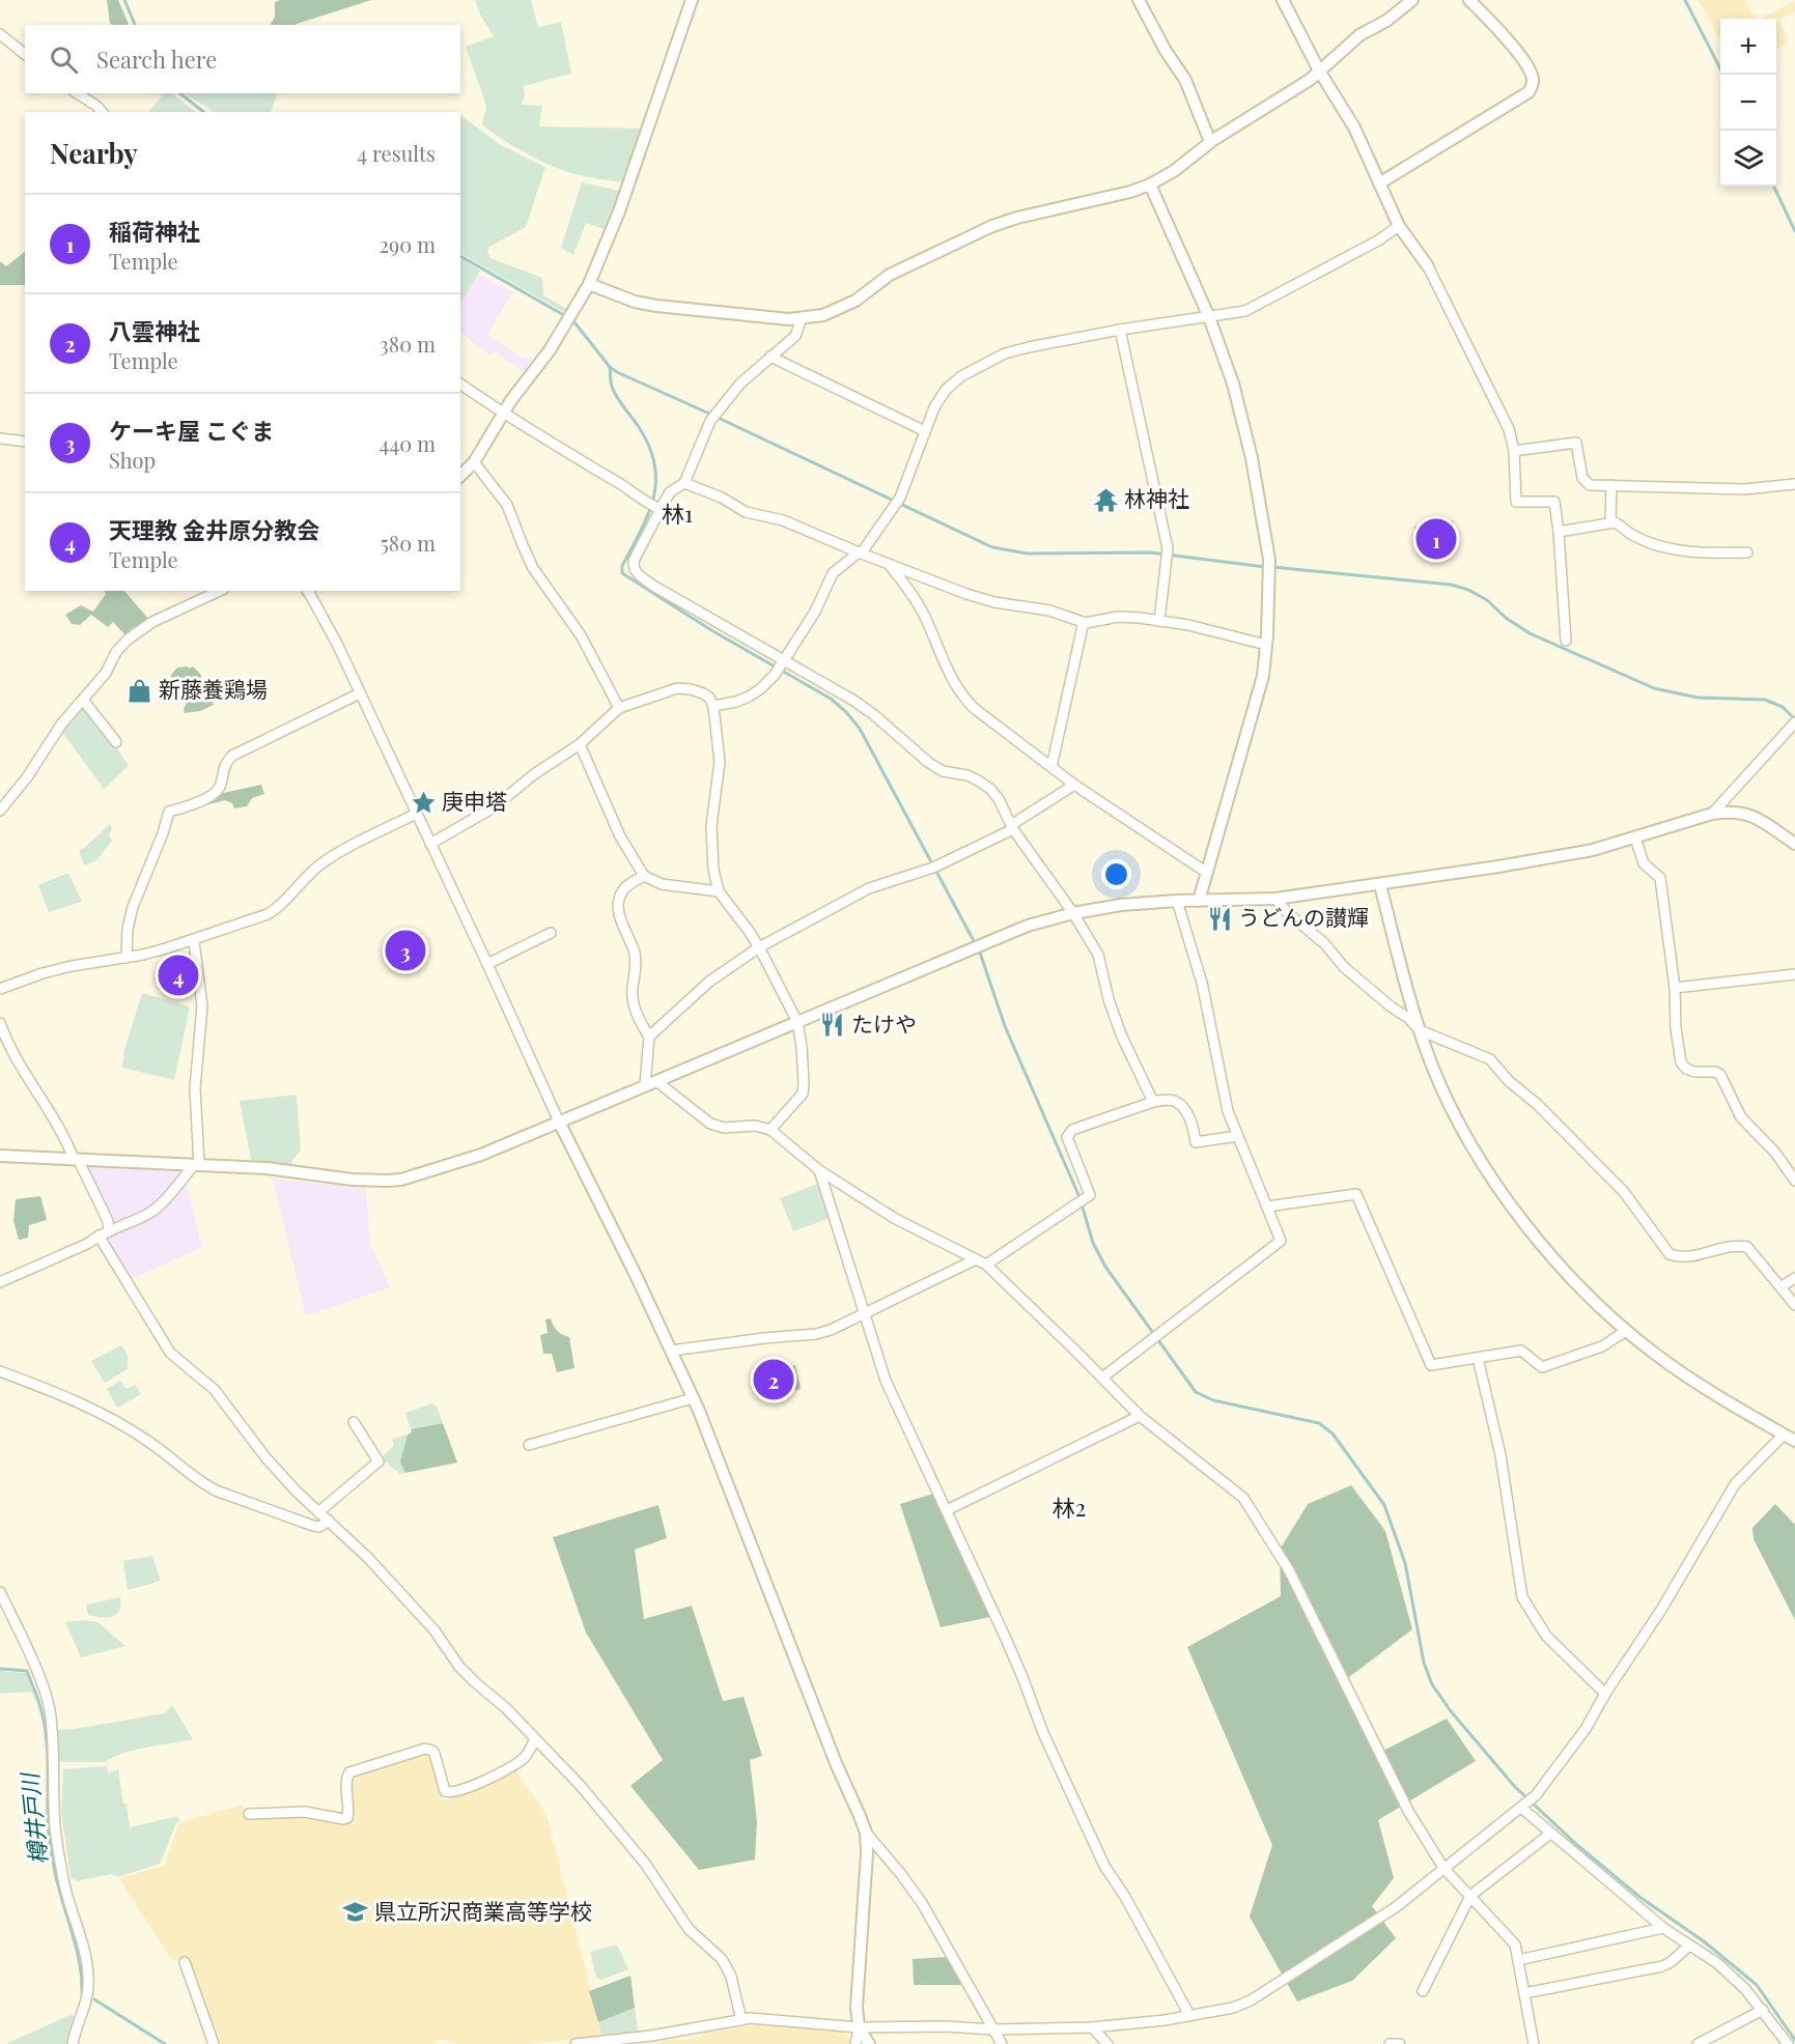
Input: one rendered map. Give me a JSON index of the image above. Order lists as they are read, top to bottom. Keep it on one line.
{"districts":["林1","林2"],"water":["樽井戸川"],"places":{"temple":["林神社"],"shop":["新藤養鶏場"],"place":["庚申塔"],"restaurant":["うどんの讃輝","たけや"],"school or university":["県立所沢商業高等学校"]},"page":{"map_buttons":["+","−"],"search":"Search here","heading":["Nearby","4 results"],"list":[{"mark":"1","name":"稲荷神社","note":"Temple","value":"290 m"},{"mark":"2","name":"八雲神社","note":"Temple","value":"380 m"},{"mark":"3","name":"ケーキ屋 こぐま","note":"Shop","value":"440 m"},{"mark":"4","name":"天理教 金井原分教会","note":"Temple","value":"580 m"}],"pins":["1","3","4","2"]}}
